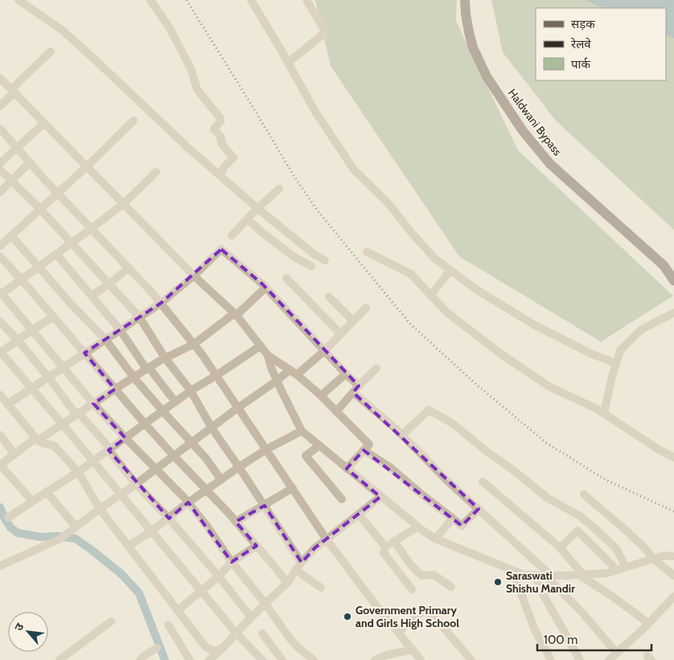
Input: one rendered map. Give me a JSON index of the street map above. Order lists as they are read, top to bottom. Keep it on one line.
{"streets":{"main road":["Haldwani Bypass"]},"places":["Saraswati Shishu Mandir","Government Primary and Girls High School"],"legend":["सड़क","रेलवे","पार्क"],"scale_bar":"100 m","north":"top left"}
